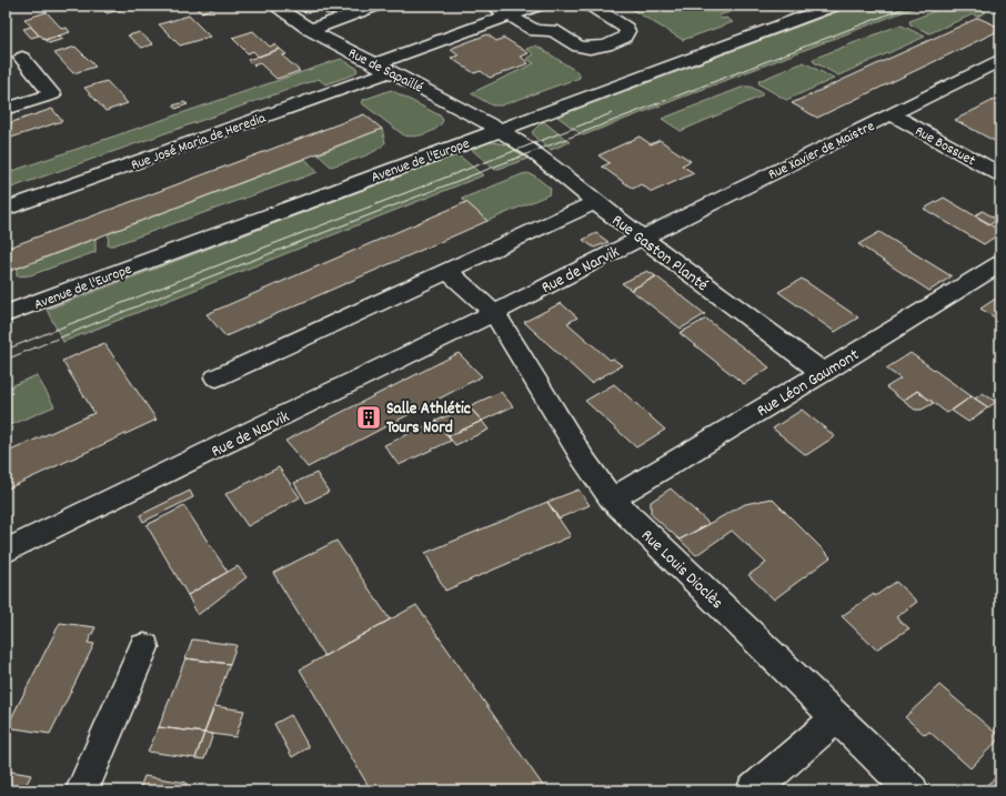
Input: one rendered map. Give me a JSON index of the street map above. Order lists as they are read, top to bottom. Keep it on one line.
{"streets":{"street":["Rue de Sapaillé","Rue José Maria de Heredia","Rue Bossuet","Rue Xavier de Maistre","Avenue de l'Europe","Rue Gaston Planté","Rue de Narvik","Rue Léon Gaumont","Rue Louis Dioclès"]},"crossings":[["Rue de Sapaillé","Rue José Maria de Heredia"],["Rue de Sapaillé","Avenue de l'Europe"],["Rue de Sapaillé","Rue Gaston Planté"],["Rue Bossuet","Rue Xavier de Maistre"],["Rue Xavier de Maistre","Rue Gaston Planté"],["Rue Xavier de Maistre","Rue de Narvik"],["Avenue de l'Europe","Rue Gaston Planté"],["Rue Gaston Planté","Rue de Narvik"],["Rue Gaston Planté","Rue Léon Gaumont"],["Rue de Narvik","Rue Louis Dioclès"],["Rue Léon Gaumont","Rue Louis Dioclès"]],"places":{"building":["Salle Athlétic Tours Nord"]}}
